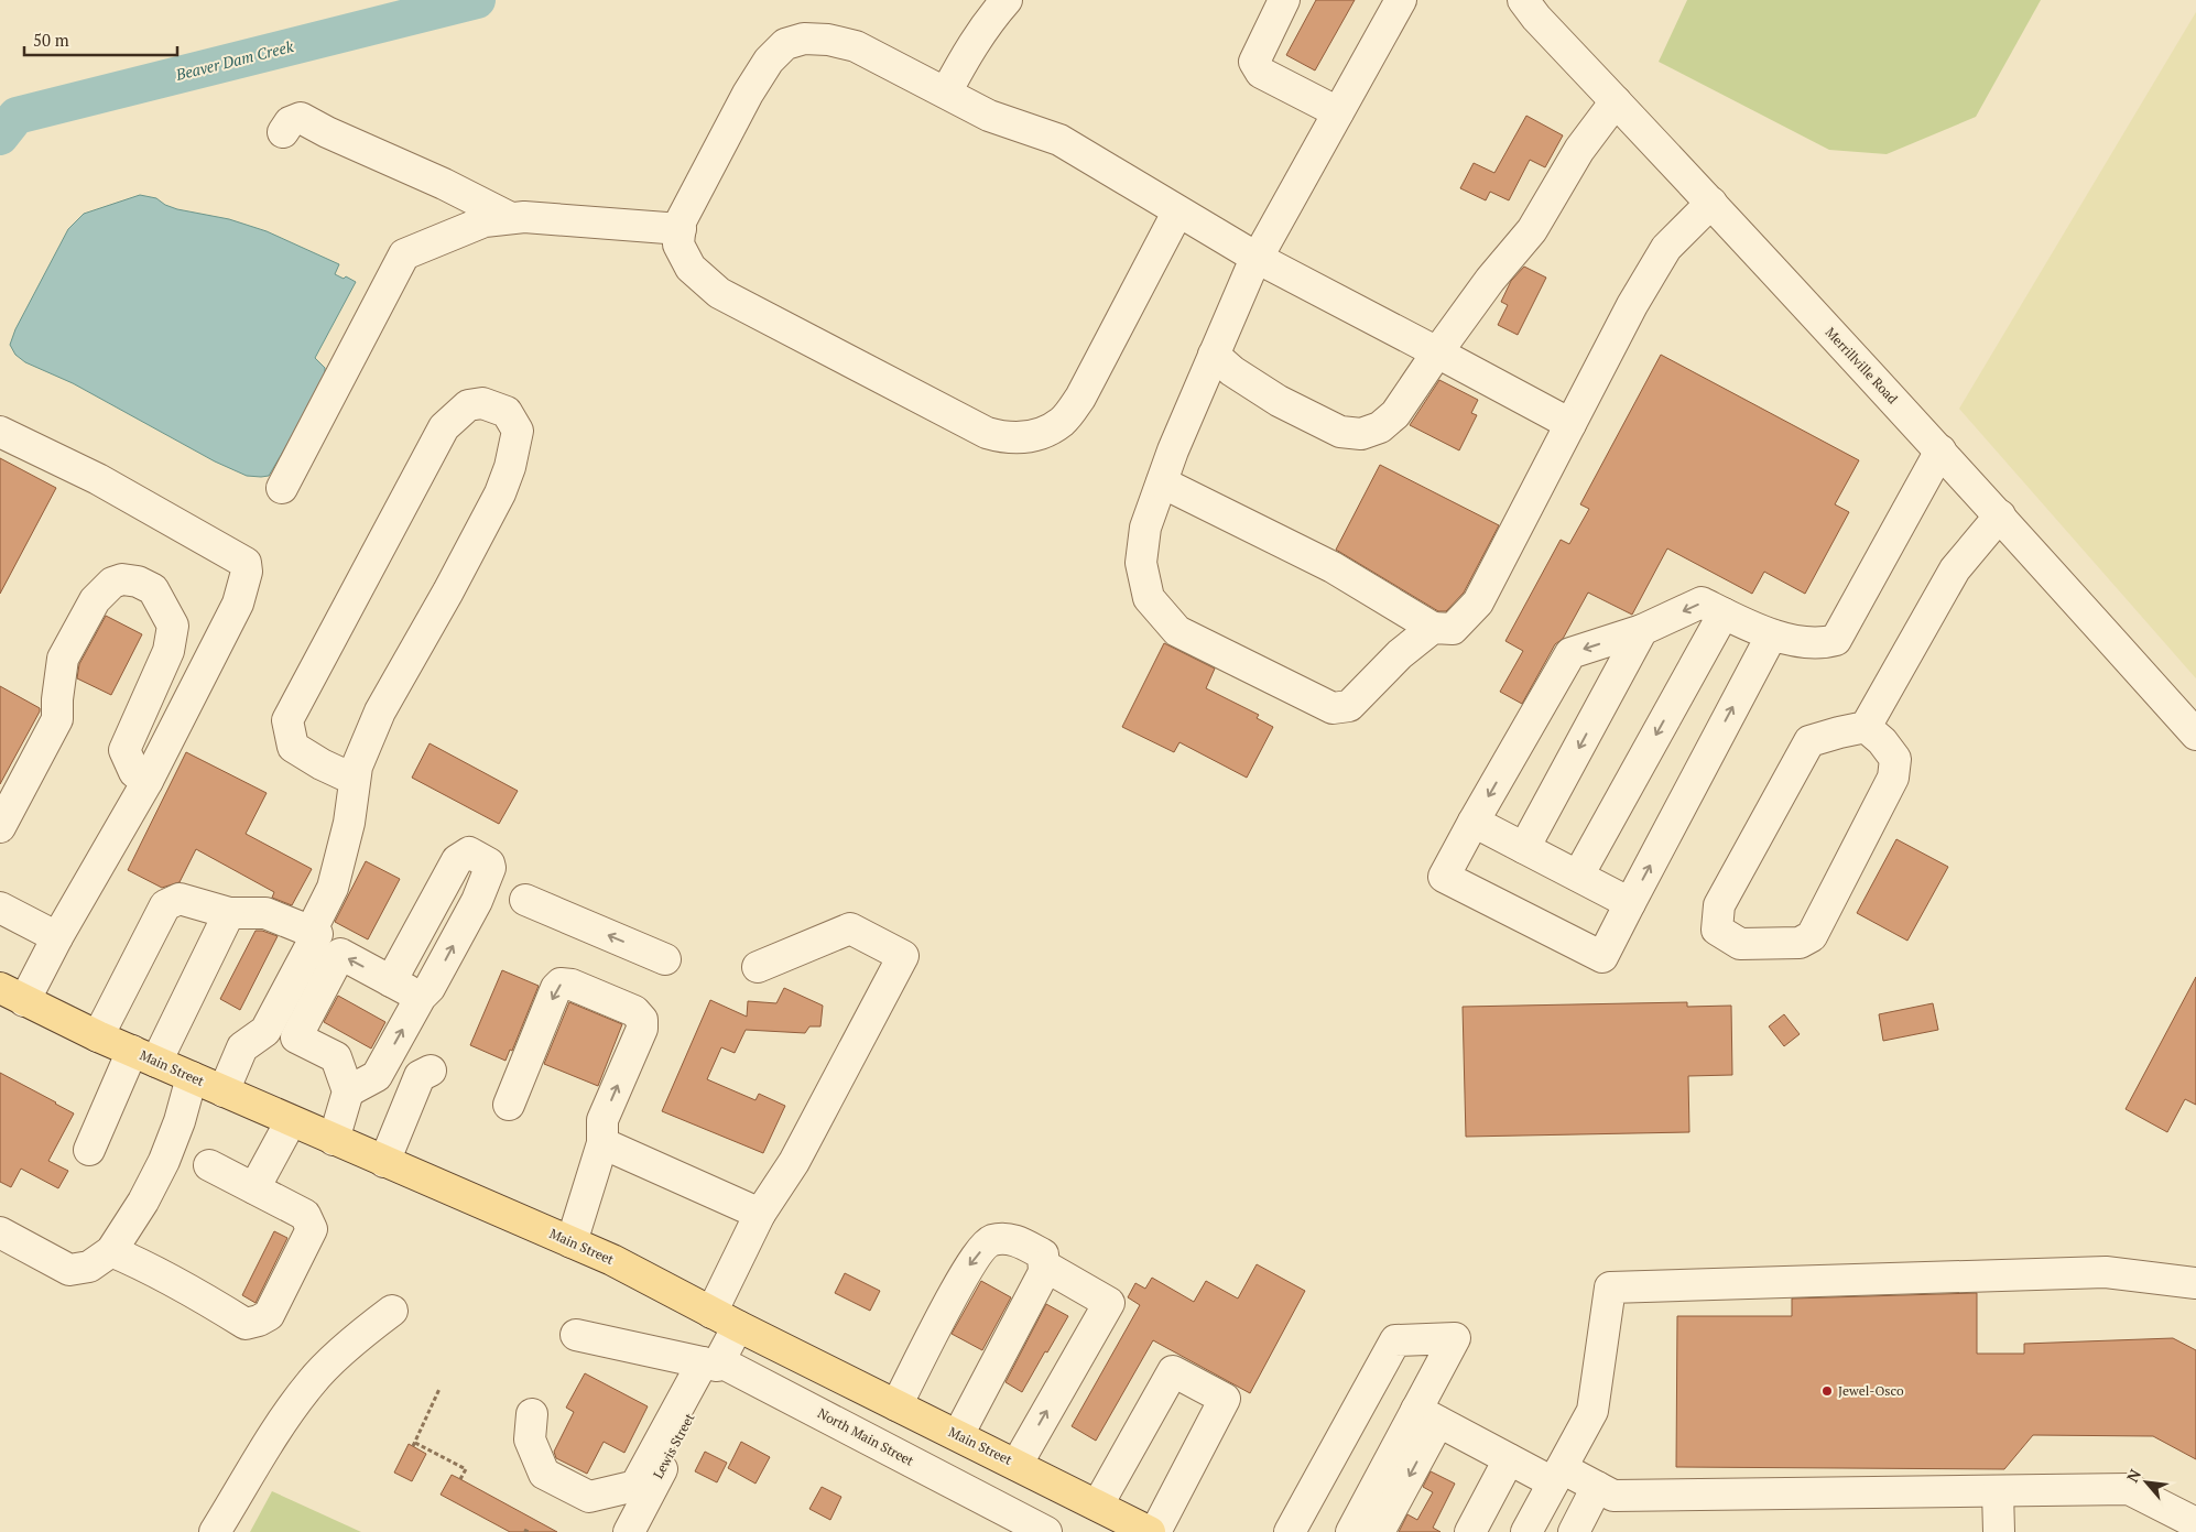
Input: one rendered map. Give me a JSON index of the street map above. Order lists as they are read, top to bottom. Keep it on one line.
{"streets":{"main road":["Main Street"],"street":["Merrillville Road","North Main Street","Lewis Street"]},"crossings":[["North Main Street","Lewis Street"]],"water":["Beaver Dam Creek"],"places":["Jewel-Osco"],"scale_bar":"50 m","north":"top left"}
